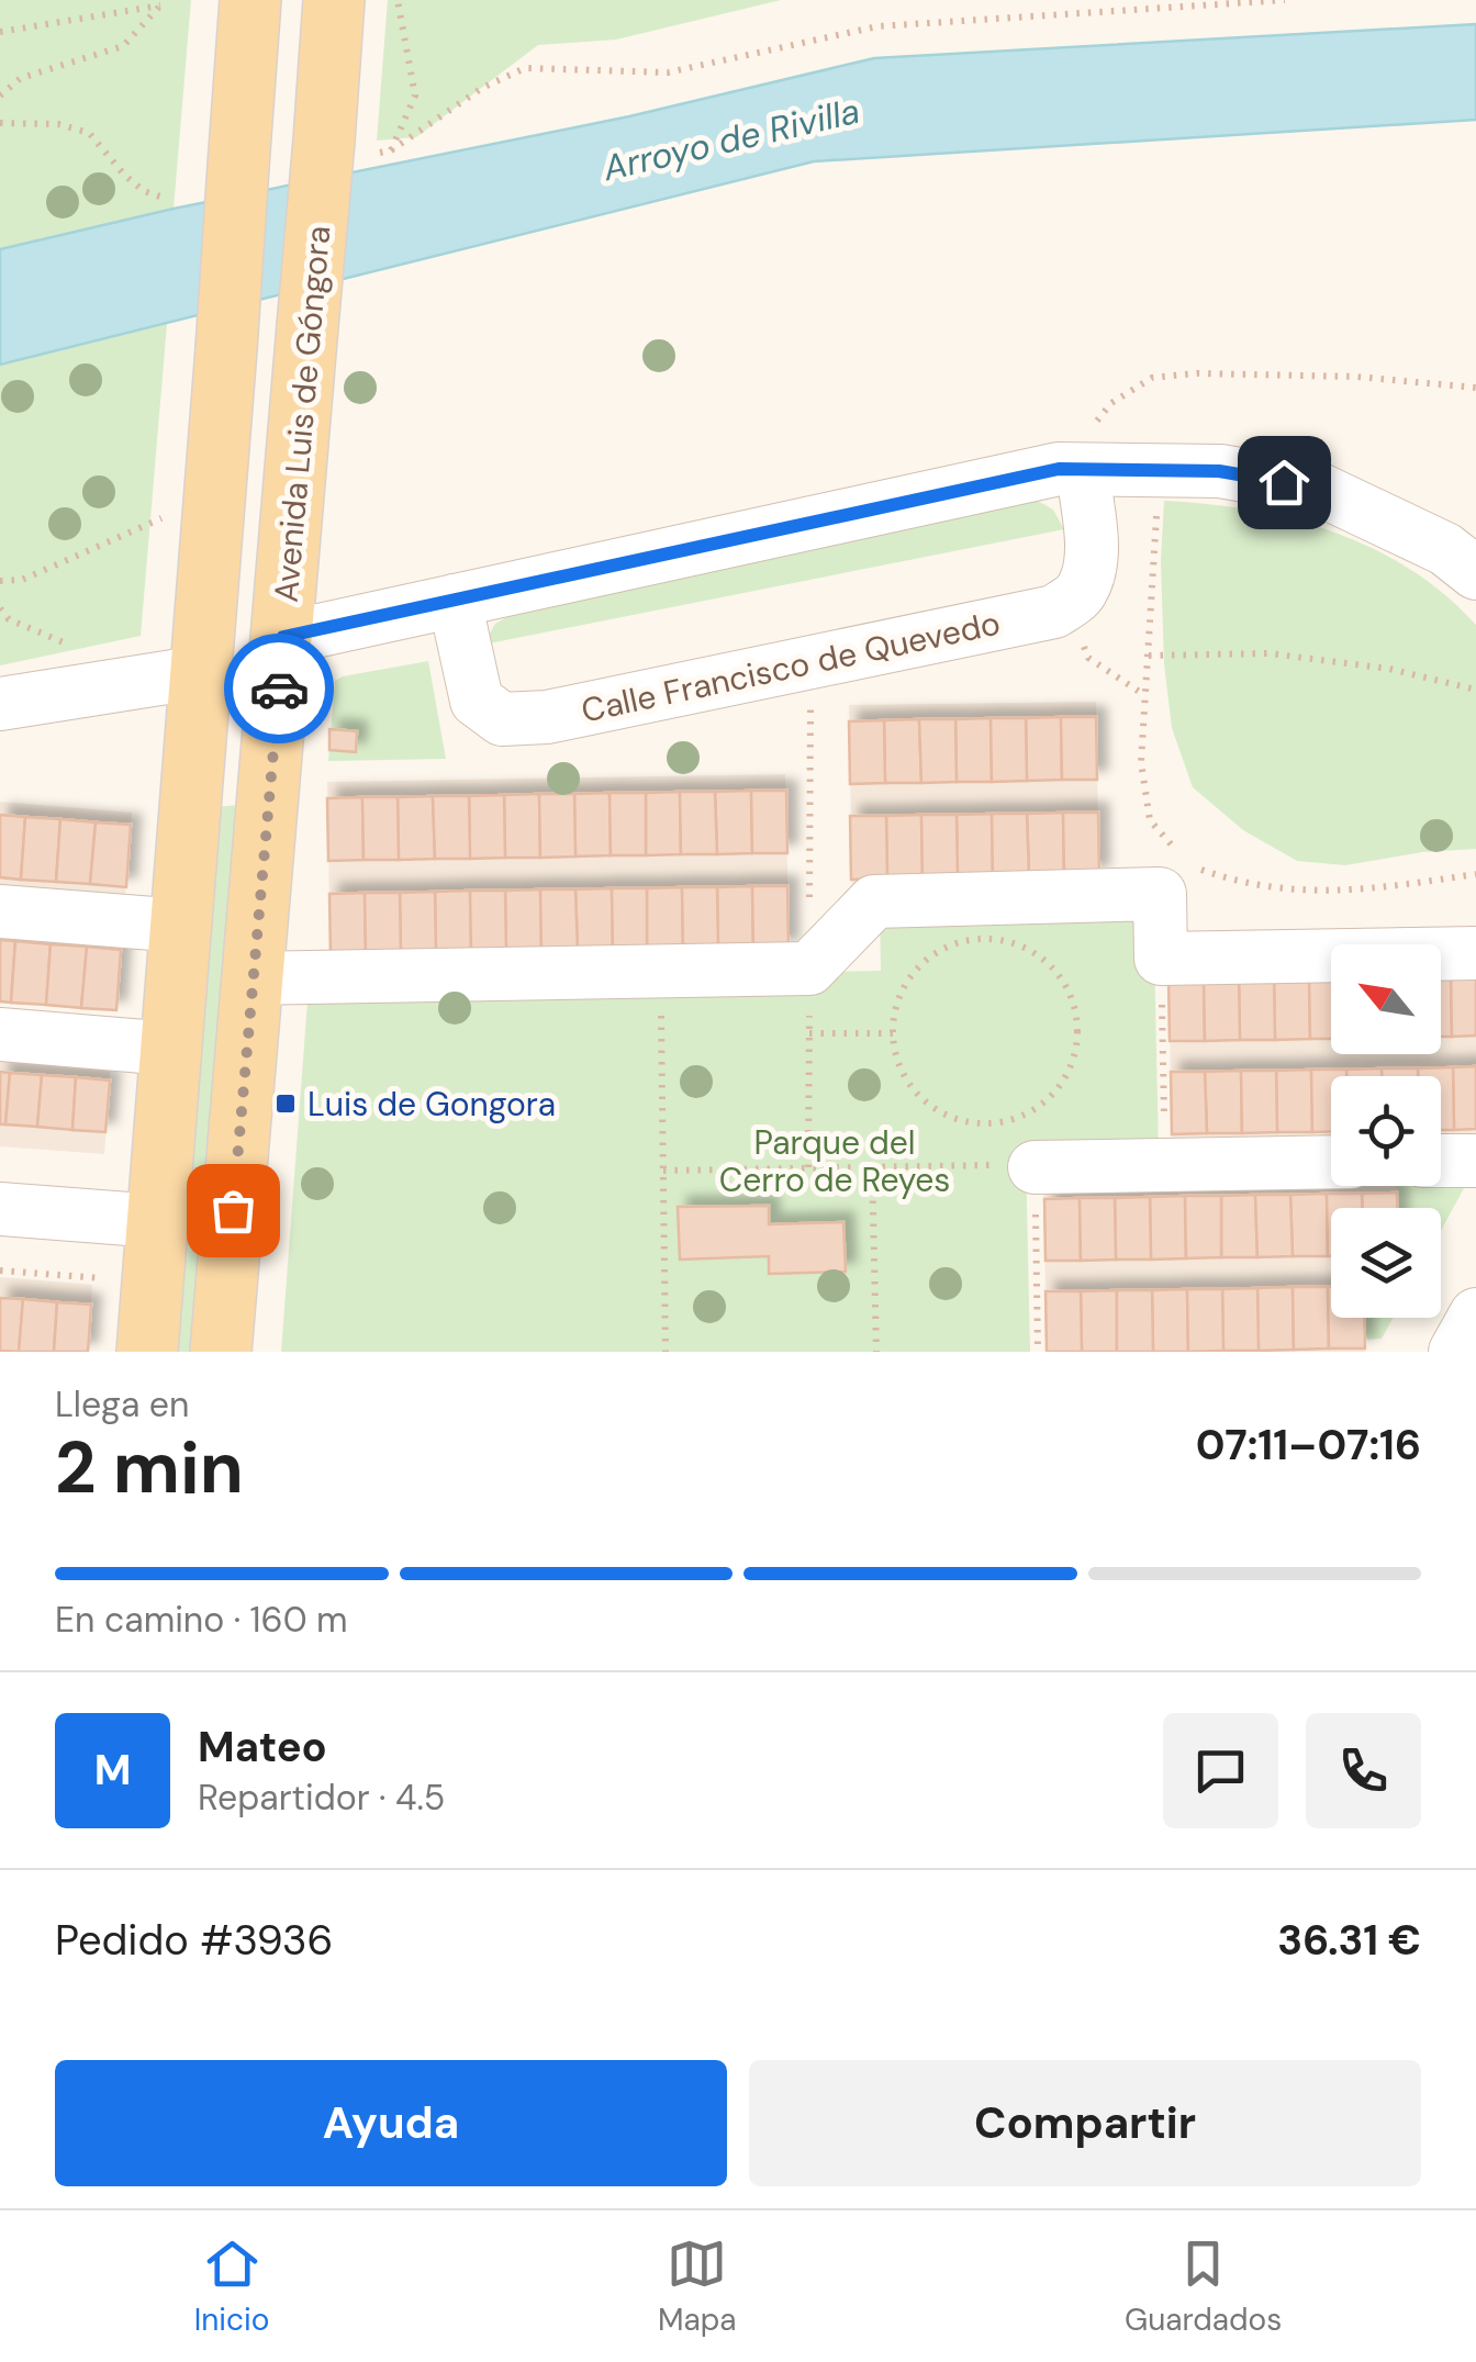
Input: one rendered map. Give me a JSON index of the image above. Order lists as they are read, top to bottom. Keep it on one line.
{"streets":{"main road":["Avenida Luis de Góngora"],"street":["Calle Francisco de Quevedo"]},"water":["Arroyo de Rivilla"],"parks":["Parque del Cerro de Reyes"],"places":{"transit":["Luis de Gongora"]},"north":"top left","page":{"heading":["2 min","Llega en","07:11–07:16"],"panel":["Mateo","Repartidor · 4.5","Pedido #3936","36.31 €"],"bar":"En camino · 160 m","round":"M","buttons":["Ayuda","Compartir"],"tabs":["Inicio","Mapa","Guardados"]}}
